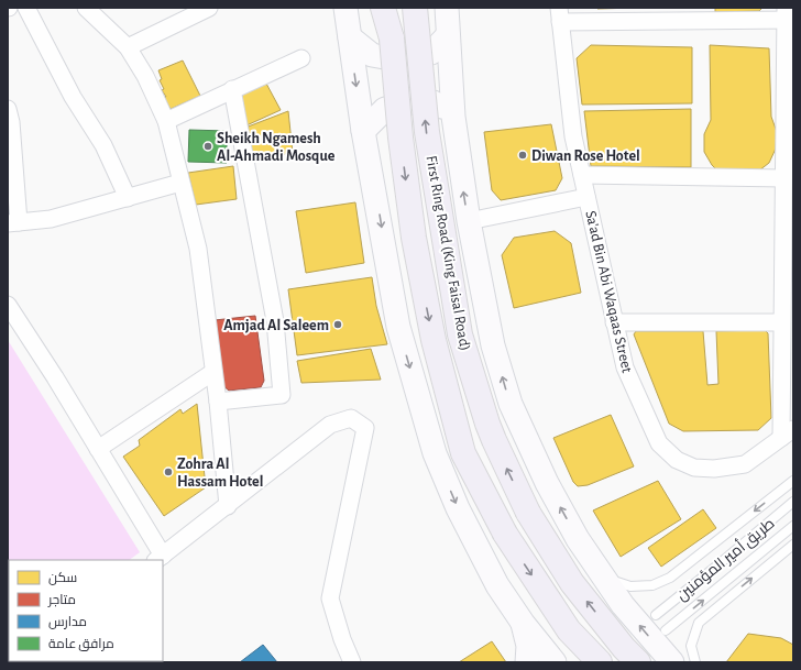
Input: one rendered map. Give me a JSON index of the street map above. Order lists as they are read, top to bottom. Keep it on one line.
{"streets":{"highway":["First Ring Road (King Faisal Road)"],"street":["Sa'ad Bin Abi Waqaas Street"],"lane":["طريق أمير المؤمنين"]},"crossings":[["First Ring Road (King Faisal Road)","Sa'ad Bin Abi Waqaas Street"]],"places":["Sheikh Ngamesh Al-Ahmadi Mosque","Diwan Rose Hotel","Amjad Al Saleem","Zohra Al Hassam Hotel"],"legend":["سكن","متاجر","مدارس","مرافق عامة"]}
